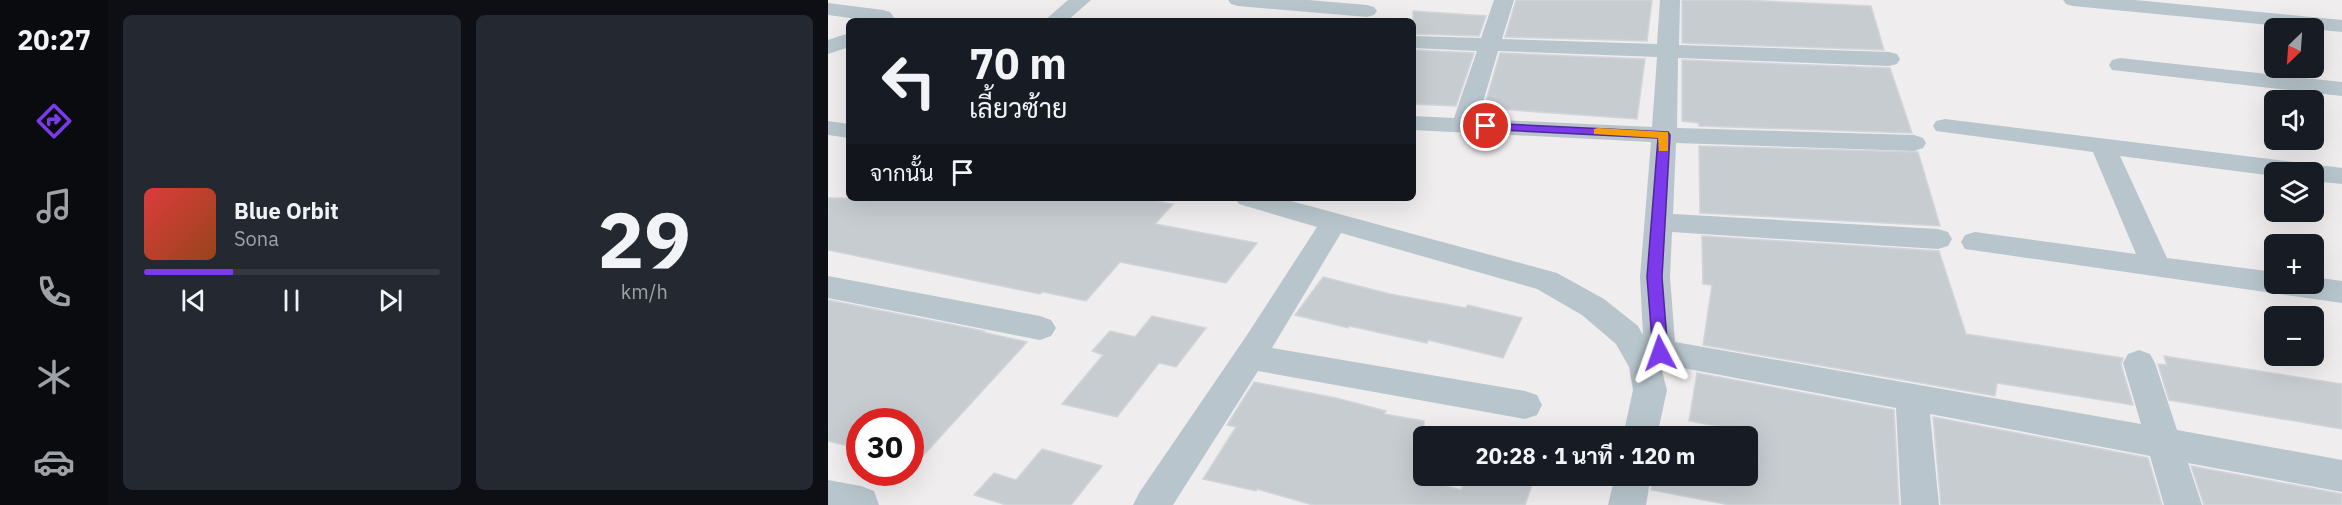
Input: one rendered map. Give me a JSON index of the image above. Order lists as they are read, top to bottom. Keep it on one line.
{"north":"bottom left","page":{"tabs":"20:27","tile":["29","km/h"],"map_buttons":["+","−"],"turn":["70 m","เลี้ยวซ้าย"],"then":"จากนั้น","song":["Blue Orbit","Sona"],"limit":"30","trip":"20:28 · 1 นาที · 120 m"}}
